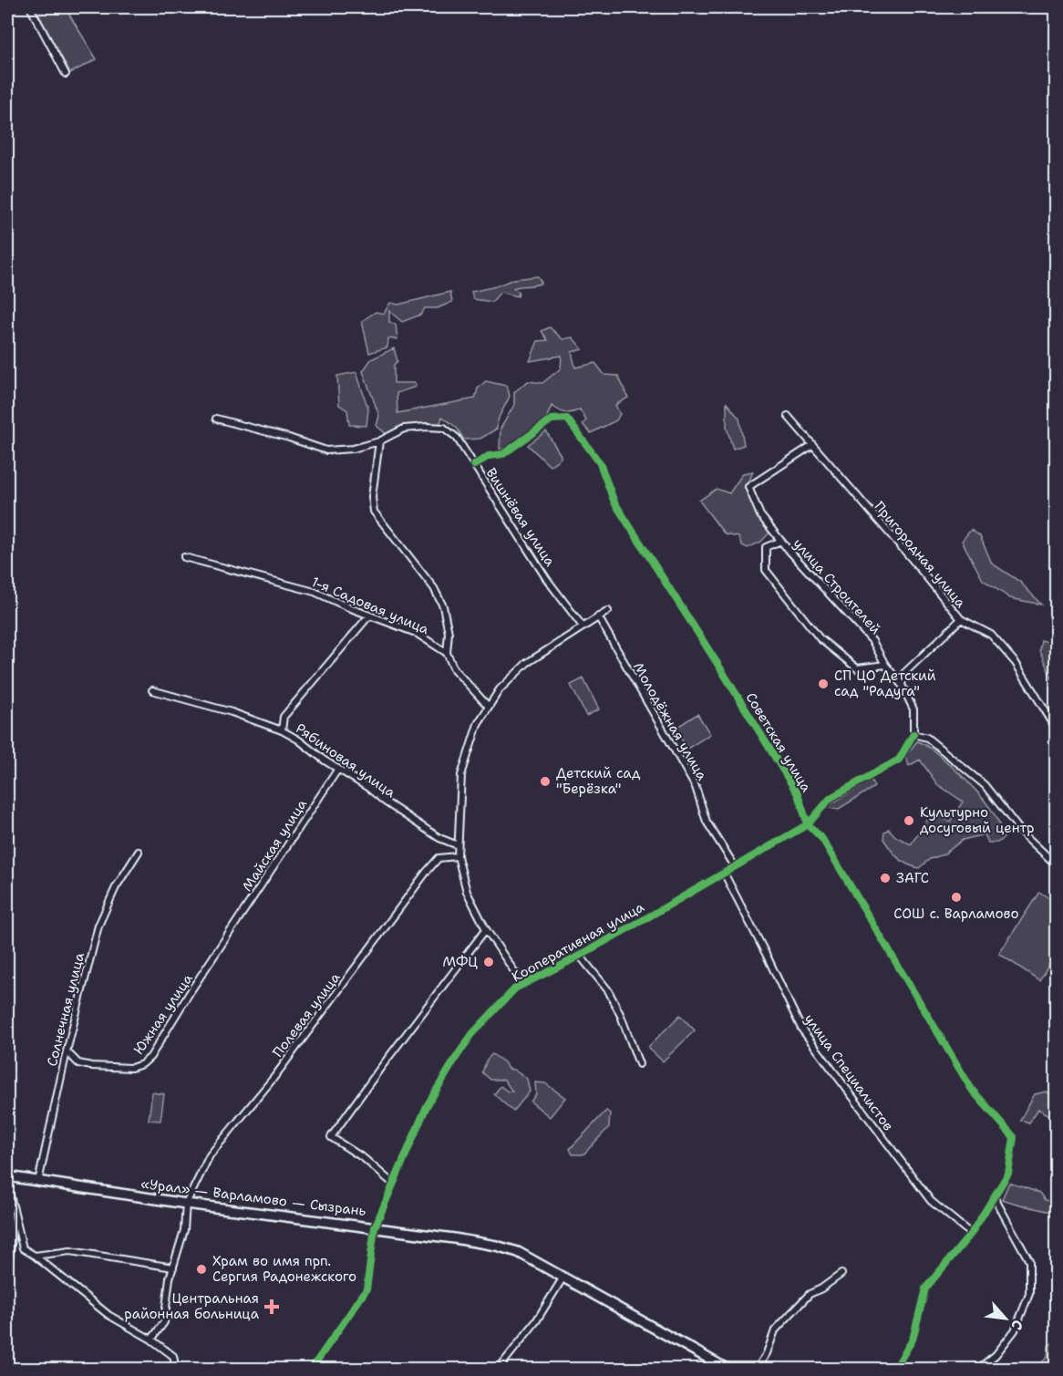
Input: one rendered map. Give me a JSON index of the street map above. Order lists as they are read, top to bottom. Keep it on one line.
{"streets":{"main road":["«Урал» — Варламово — Сызрань"],"street":["Вишнёвая улица","Пригородная улица","улица Строителей","1-я Садовая улица","Молодёжная улица","Советская улица","Рябиновая улица","Майская улица","Кооперативная улица","Солнечная улица","Южная улица","Полевая улица","улица Специалистов"]},"crossings":[["Вишнёвая улица","Советская улица"],["Пригородная улица","улица Строителей"],["улица Строителей","Кооперативная улица"],["Молодёжная улица","Кооперативная улица"],["Советская улица","Кооперативная улица"],["Рябиновая улица","Майская улица"],["Майская улица","Южная улица"],["Кооперативная улица","улица Специалистов"],["Кооперативная улица","«Урал» — Варламово — Сызрань"],["Солнечная улица","Южная улица"],["Солнечная улица","«Урал» — Варламово — Сызрань"],["Полевая улица","«Урал» — Варламово — Сызрань"]],"places":{"other":["СП ЦО Детский сад \"Радуга\"","Детский сад \"Берёзка\"","Культурно досуговый центр","ЗАГС","СОШ с. Варламово","МФЦ","Храм во имя прп. Сергия Радонежского"],"health":["Центральная районная больница"]},"north":"bottom right"}
